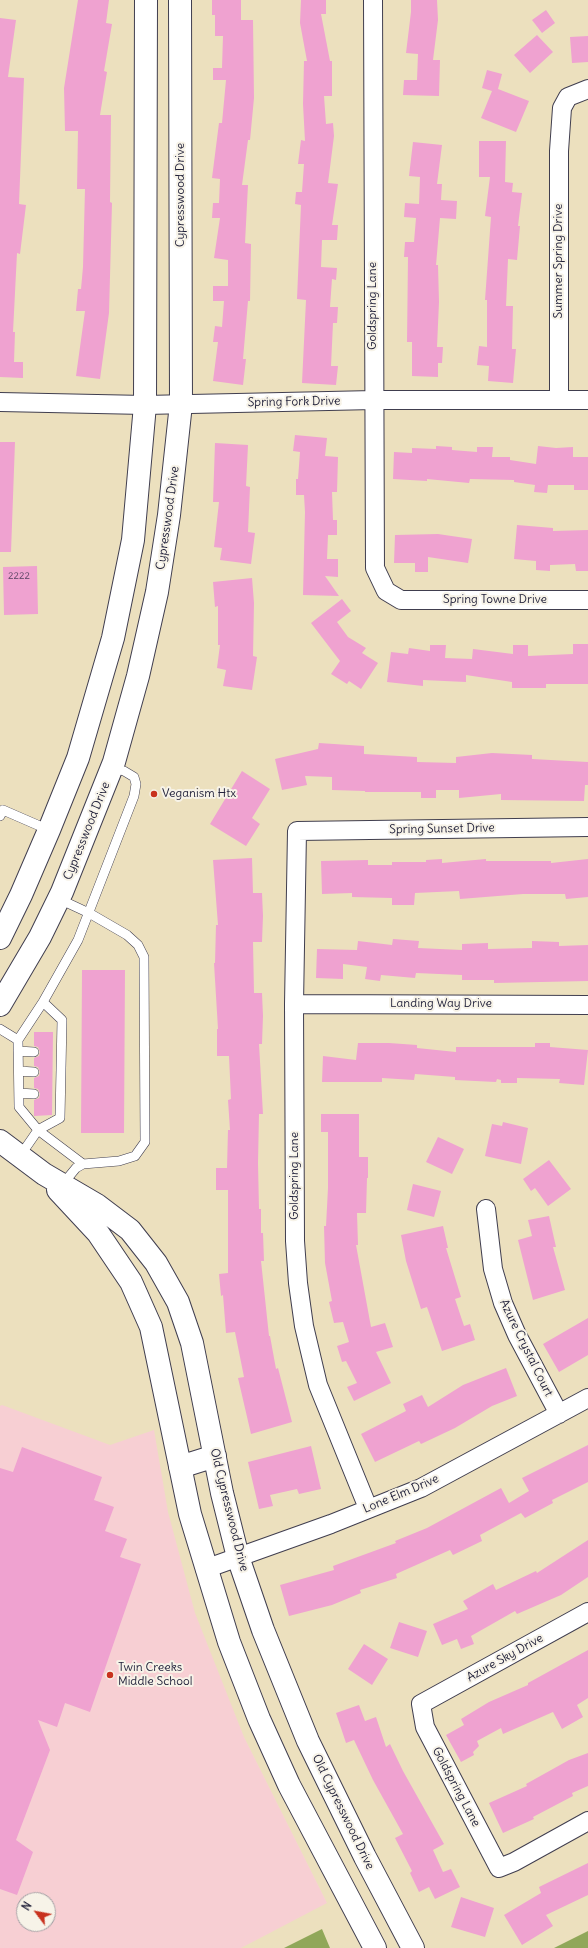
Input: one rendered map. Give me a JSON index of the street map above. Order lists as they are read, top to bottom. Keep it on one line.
{"streets":{"main road":["Cypresswood Drive","Old Cypresswood Drive"],"street":["Summer Spring Drive","Goldspring Lane","Spring Fork Drive","Spring Towne Drive","Spring Sunset Drive","Landing Way Drive","Azure Crystal Court","Lone Elm Drive","Azure Sky Drive"]},"crossings":[["Cypresswood Drive","Spring Fork Drive"],["Summer Spring Drive","Spring Fork Drive"],["Goldspring Lane","Spring Fork Drive"],["Goldspring Lane","Spring Towne Drive"],["Goldspring Lane","Spring Sunset Drive"],["Goldspring Lane","Landing Way Drive"],["Goldspring Lane","Lone Elm Drive"],["Goldspring Lane","Azure Sky Drive"],["Azure Crystal Court","Lone Elm Drive"],["Lone Elm Drive","Old Cypresswood Drive"]],"places":["Veganism Htx","Twin Creeks Middle School"],"house_numbers":["2222"],"north":"top left"}
